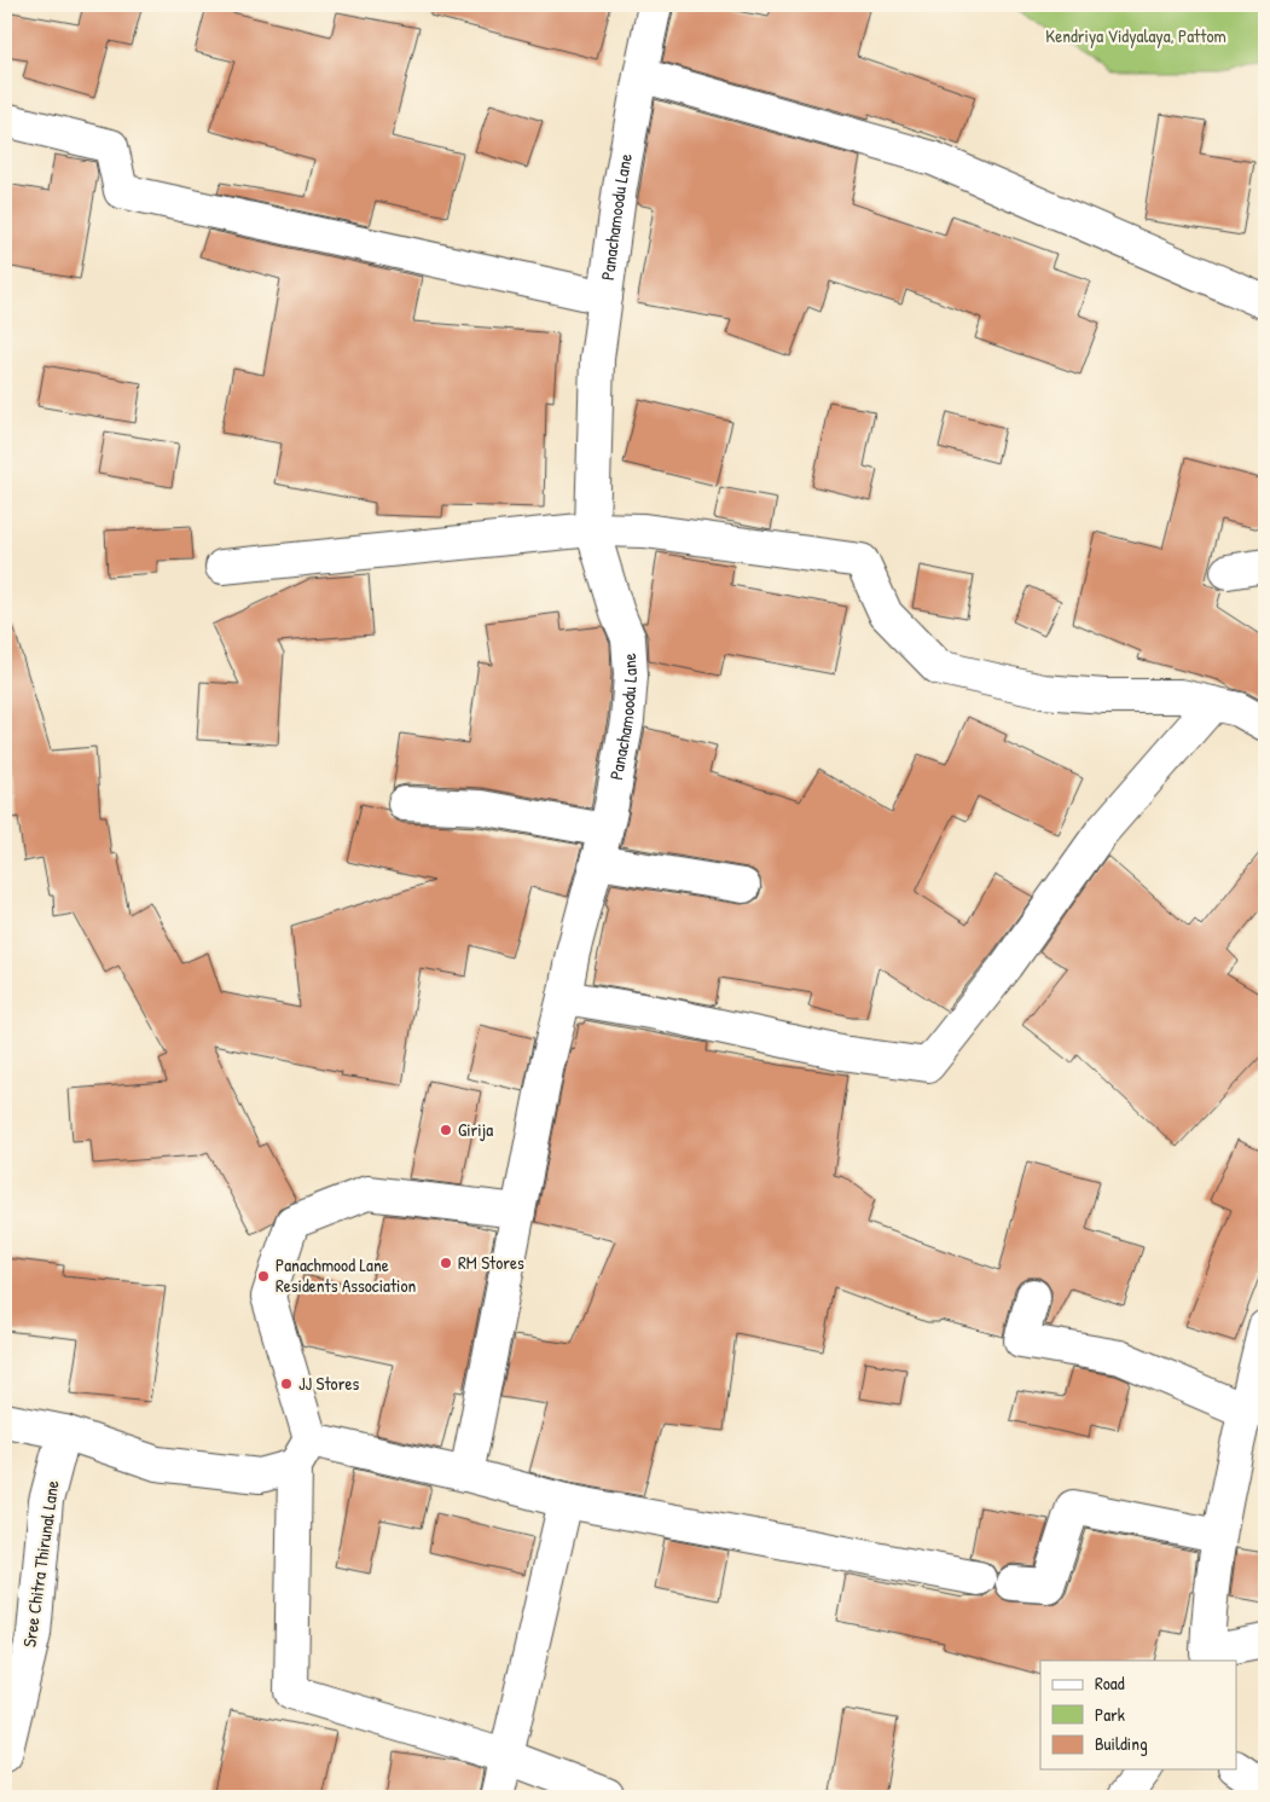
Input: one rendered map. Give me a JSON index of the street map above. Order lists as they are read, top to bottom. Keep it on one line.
{"streets":{"street":["Panachamoodu Lane","Sree Chitra Thirunal Lane"]},"parks":["Kendriya Vidyalaya, Pattom"],"places":["Girija","RM Stores","Panachmood Lane Residents Association","JJ Stores"],"legend":["Road","Park","Building"]}
